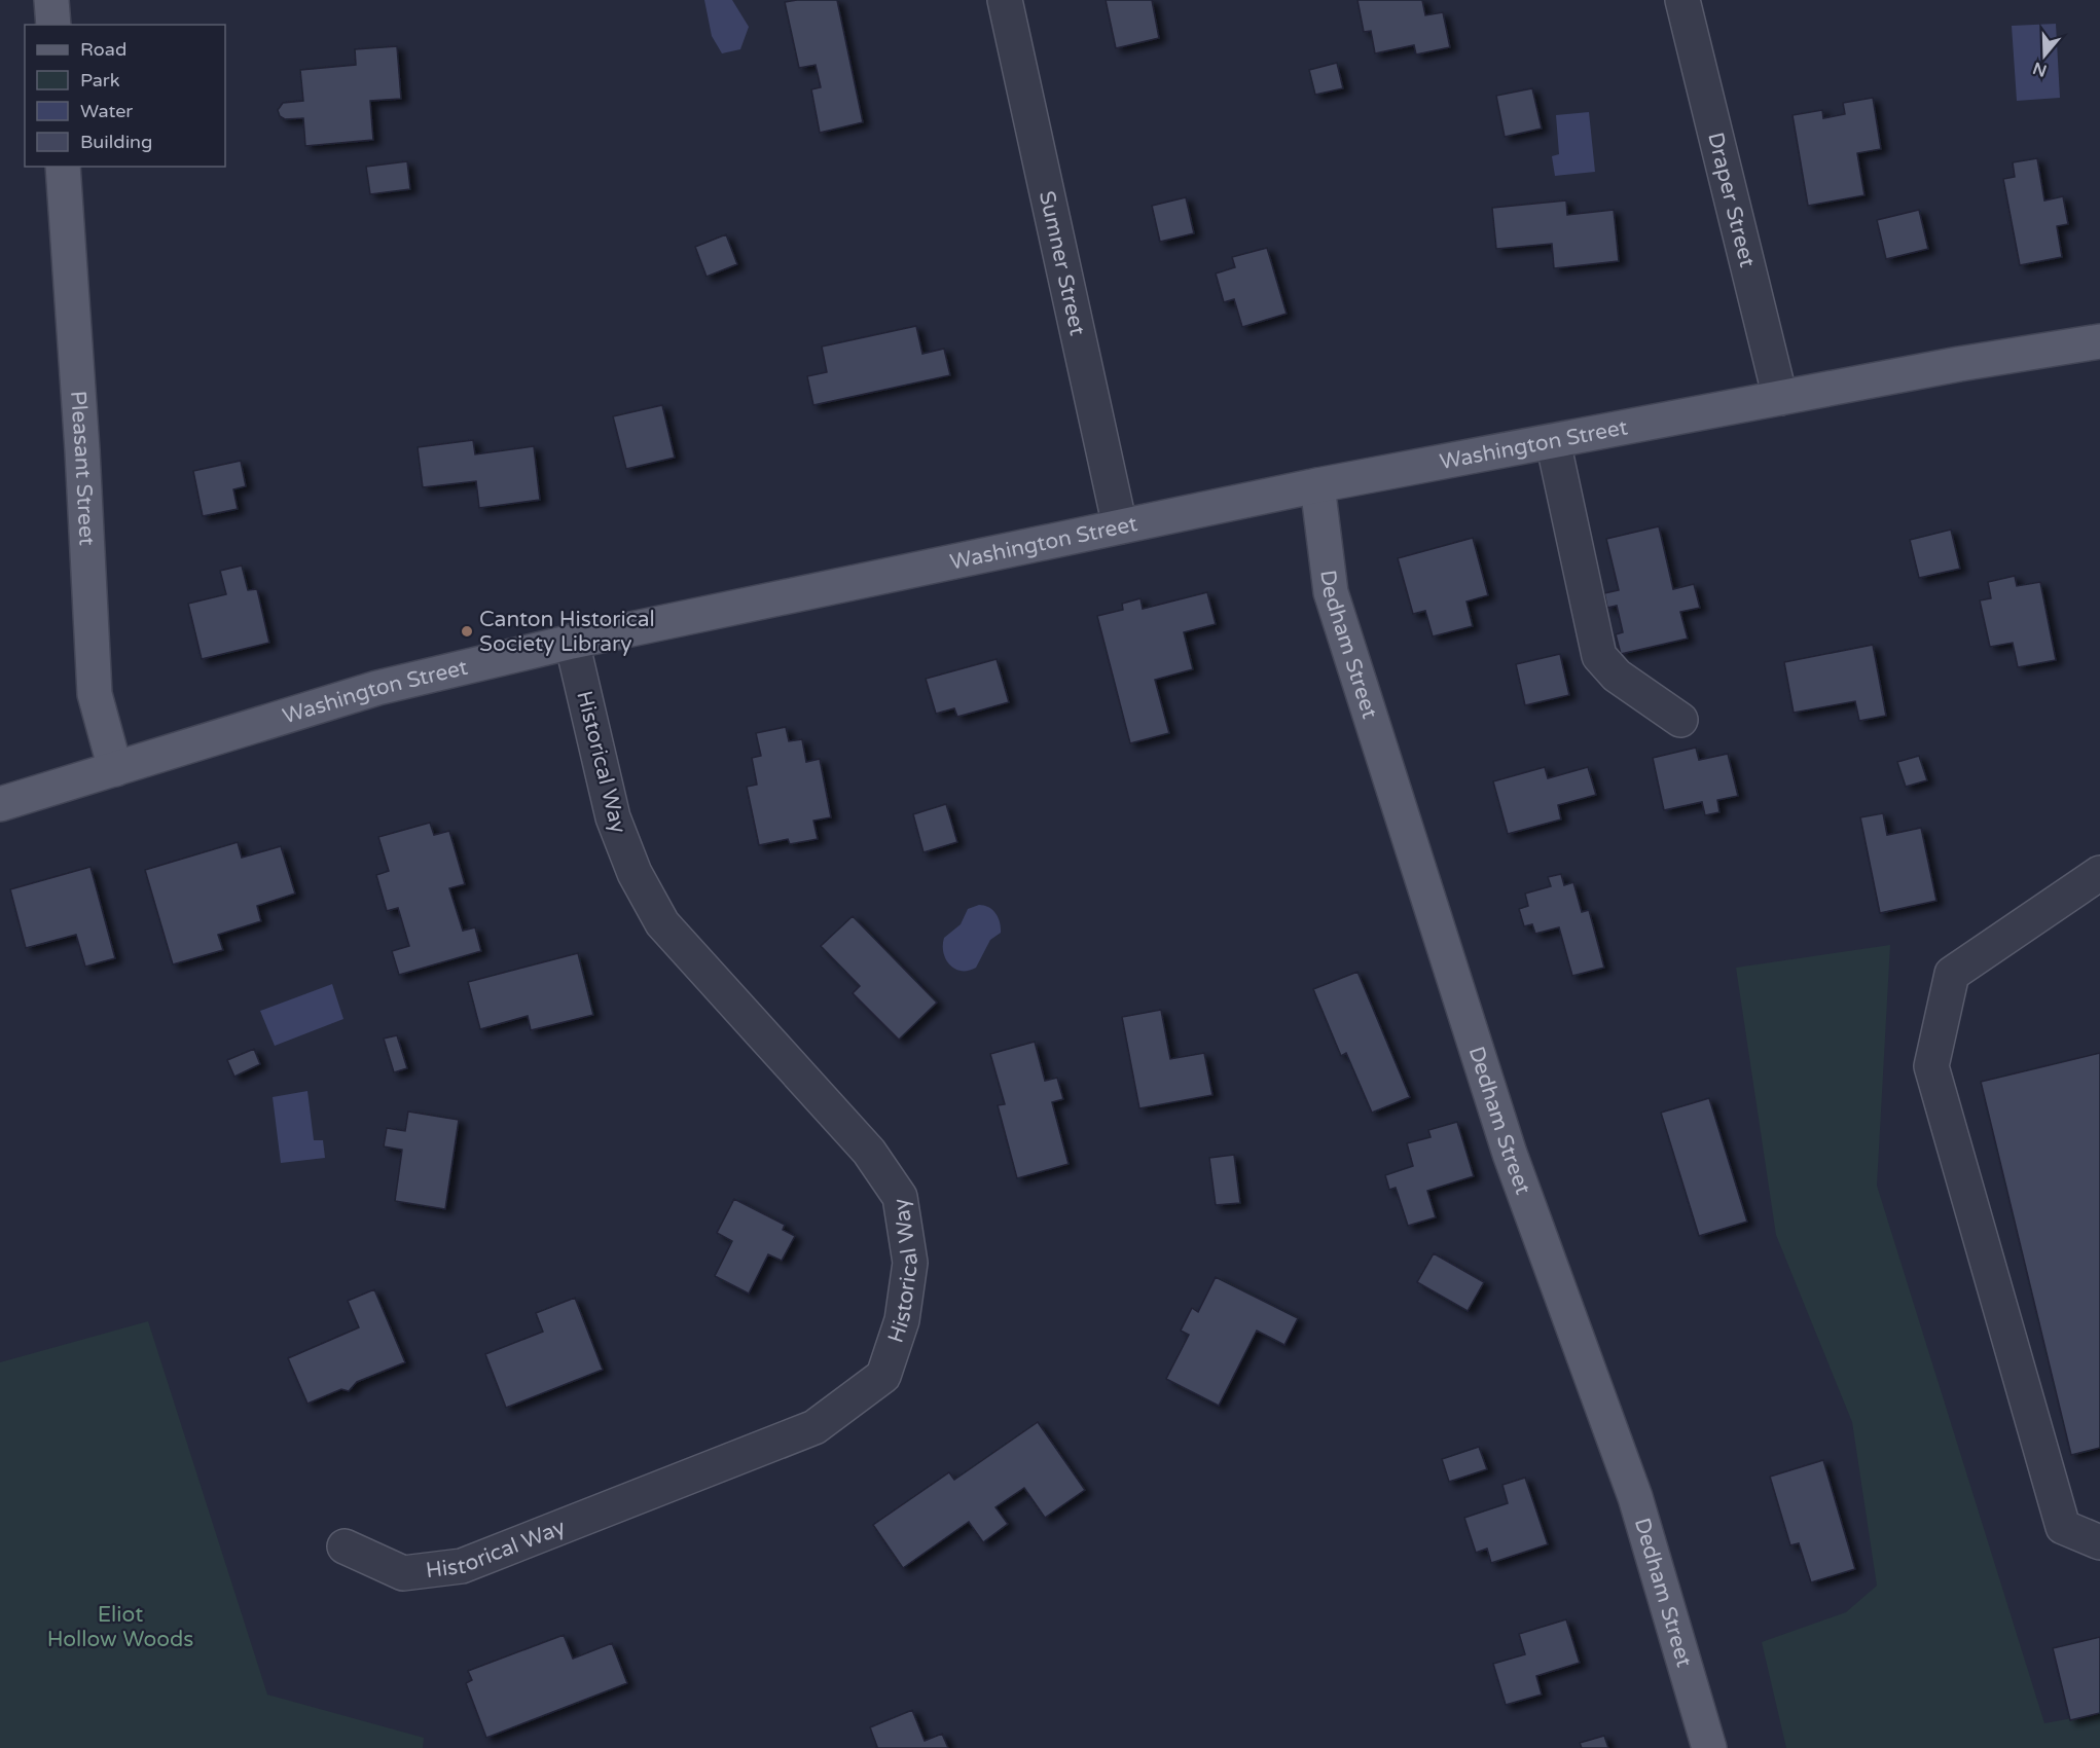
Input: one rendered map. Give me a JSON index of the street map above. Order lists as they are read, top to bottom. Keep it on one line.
{"streets":{"main road":["Washington Street","Pleasant Street","Dedham Street"],"street":["Draper Street","Sumner Street","Historical Way"]},"crossings":[["Draper Street","Washington Street"],["Sumner Street","Washington Street"],["Washington Street","Pleasant Street"],["Washington Street","Dedham Street"],["Washington Street","Historical Way"]],"parks":["Eliot Hollow Woods"],"places":["Canton Historical Society Library"],"legend":["Road","Park","Water","Building"],"north":"bottom"}
